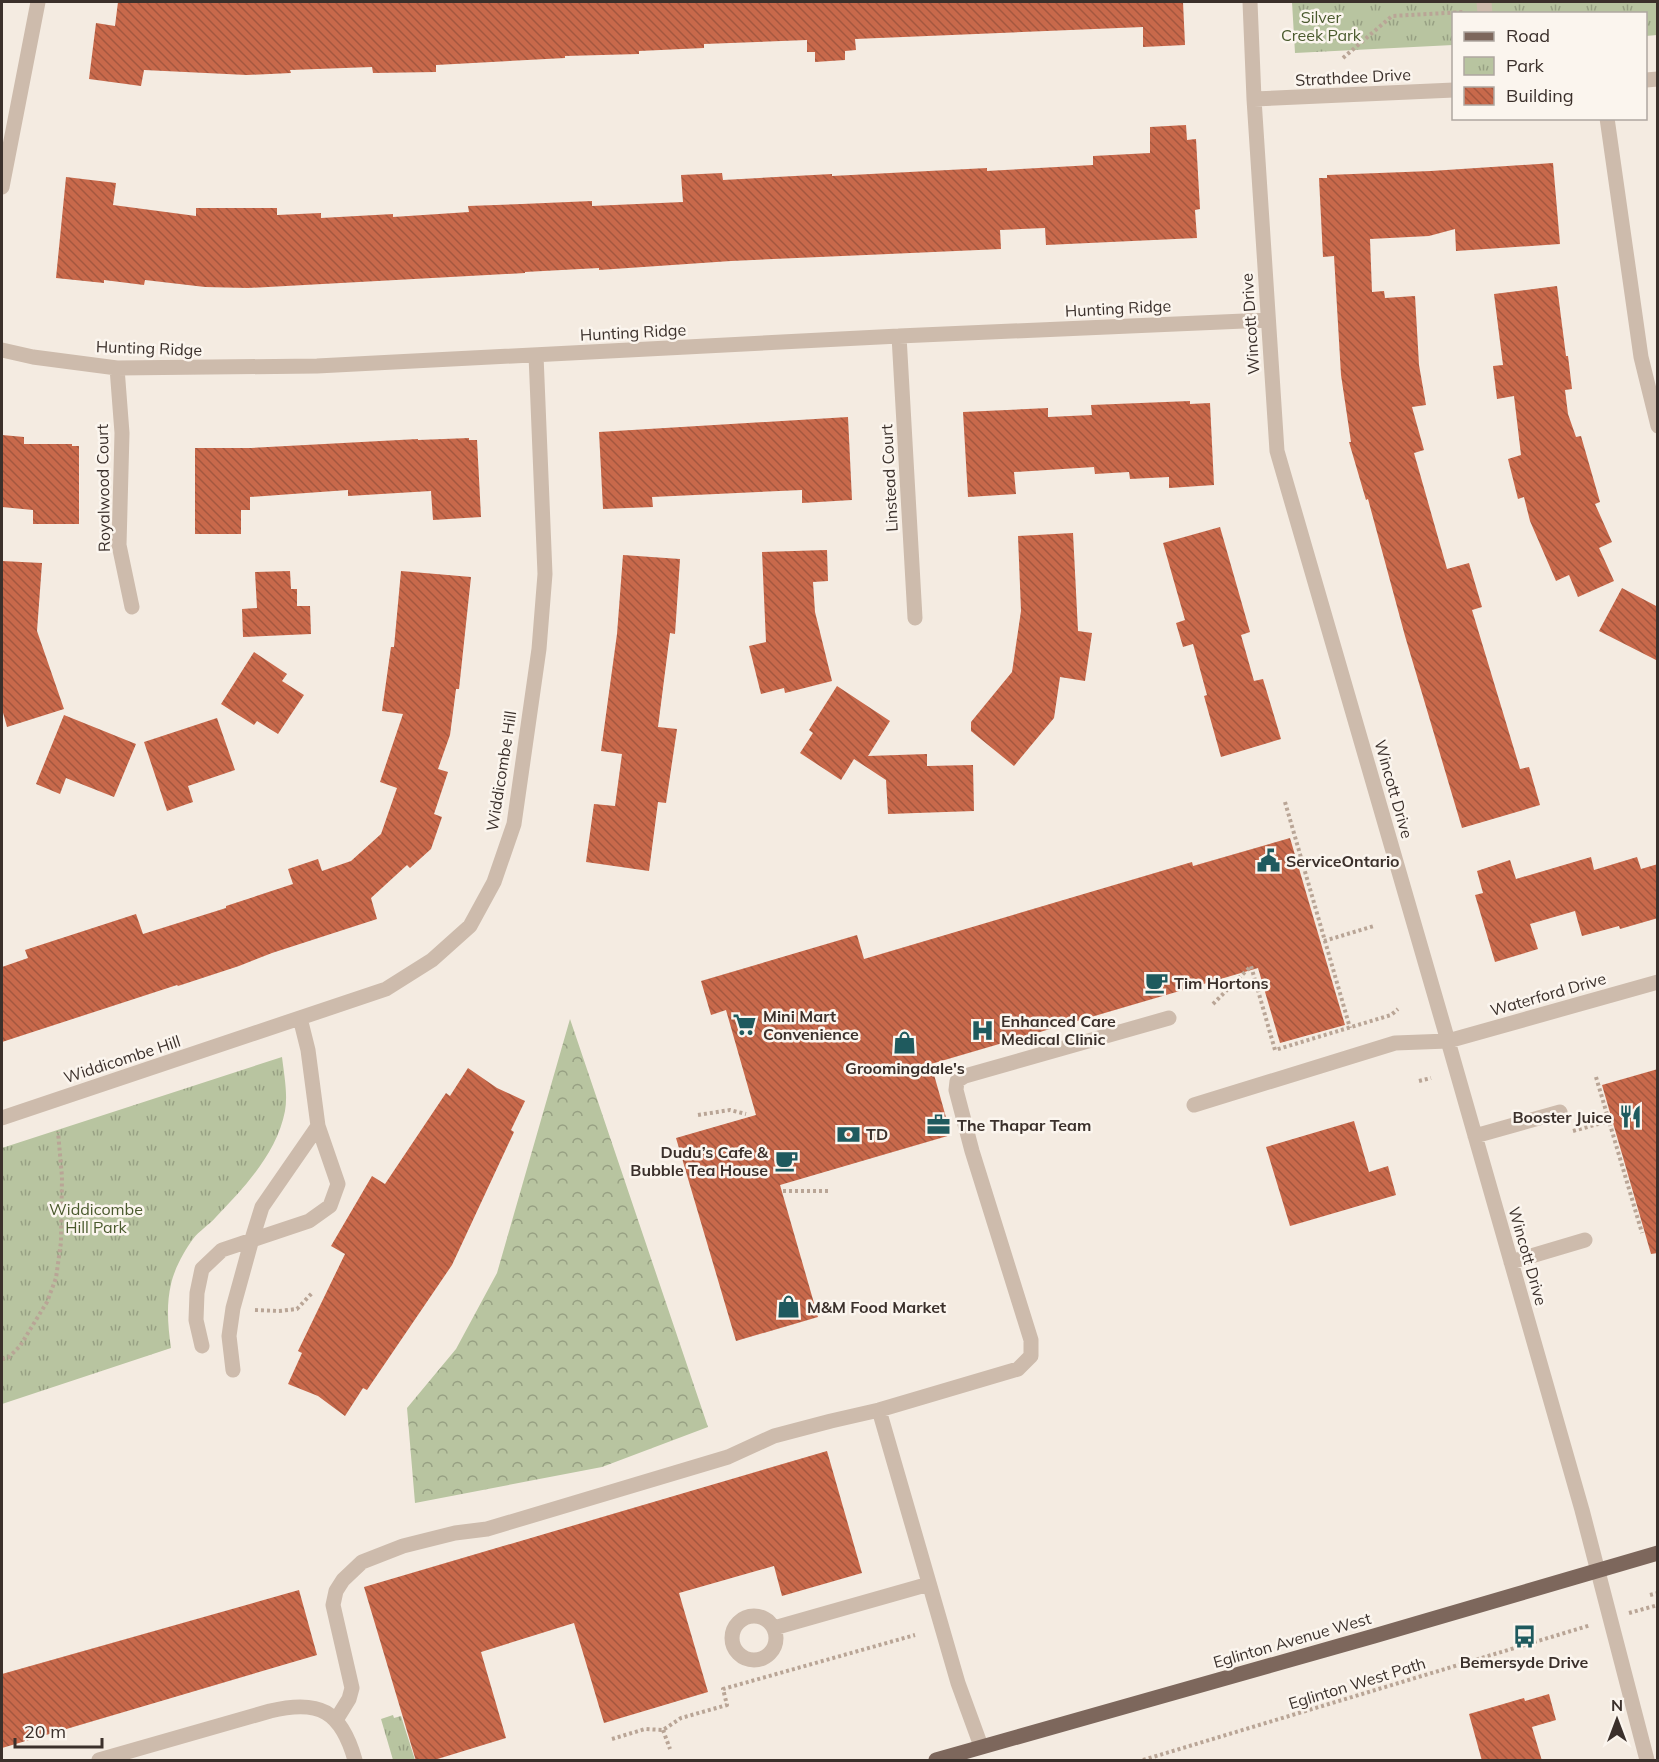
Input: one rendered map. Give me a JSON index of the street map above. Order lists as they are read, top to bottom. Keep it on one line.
{"streets":{"main road":["Eglinton Avenue West"],"street":["Strathdee Drive","Hunting Ridge","Wincott Drive","Linstead Court","Royalwood Court","Widdicombe Hill","Waterford Drive"],"path":["Eglinton West Path"]},"crossings":[["Strathdee Drive","Wincott Drive"],["Hunting Ridge","Wincott Drive"],["Hunting Ridge","Linstead Court"],["Hunting Ridge","Royalwood Court"],["Hunting Ridge","Widdicombe Hill"],["Wincott Drive","Waterford Drive"],["Wincott Drive","Eglinton Avenue West"]],"parks":["Silver Creek Park","Widdicombe Hill Park"],"places":{"public building":["ServiceOntario"],"cafe":["Tim Hortons","Dudu’s Cafe & Bubble Tea House"],"supermarket":["Mini Mart Convenience"],"hospital":["Enhanced Care Medical Clinic"],"shop":["Groomingdale's","M&M Food Market"],"restaurant":["Booster Juice"],"office":["The Thapar Team"],"bank":["TD"],"bus stop":["Bemersyde Drive"]},"legend":["Road","Park","Building"],"scale_bar":"20 m","north":"top"}
